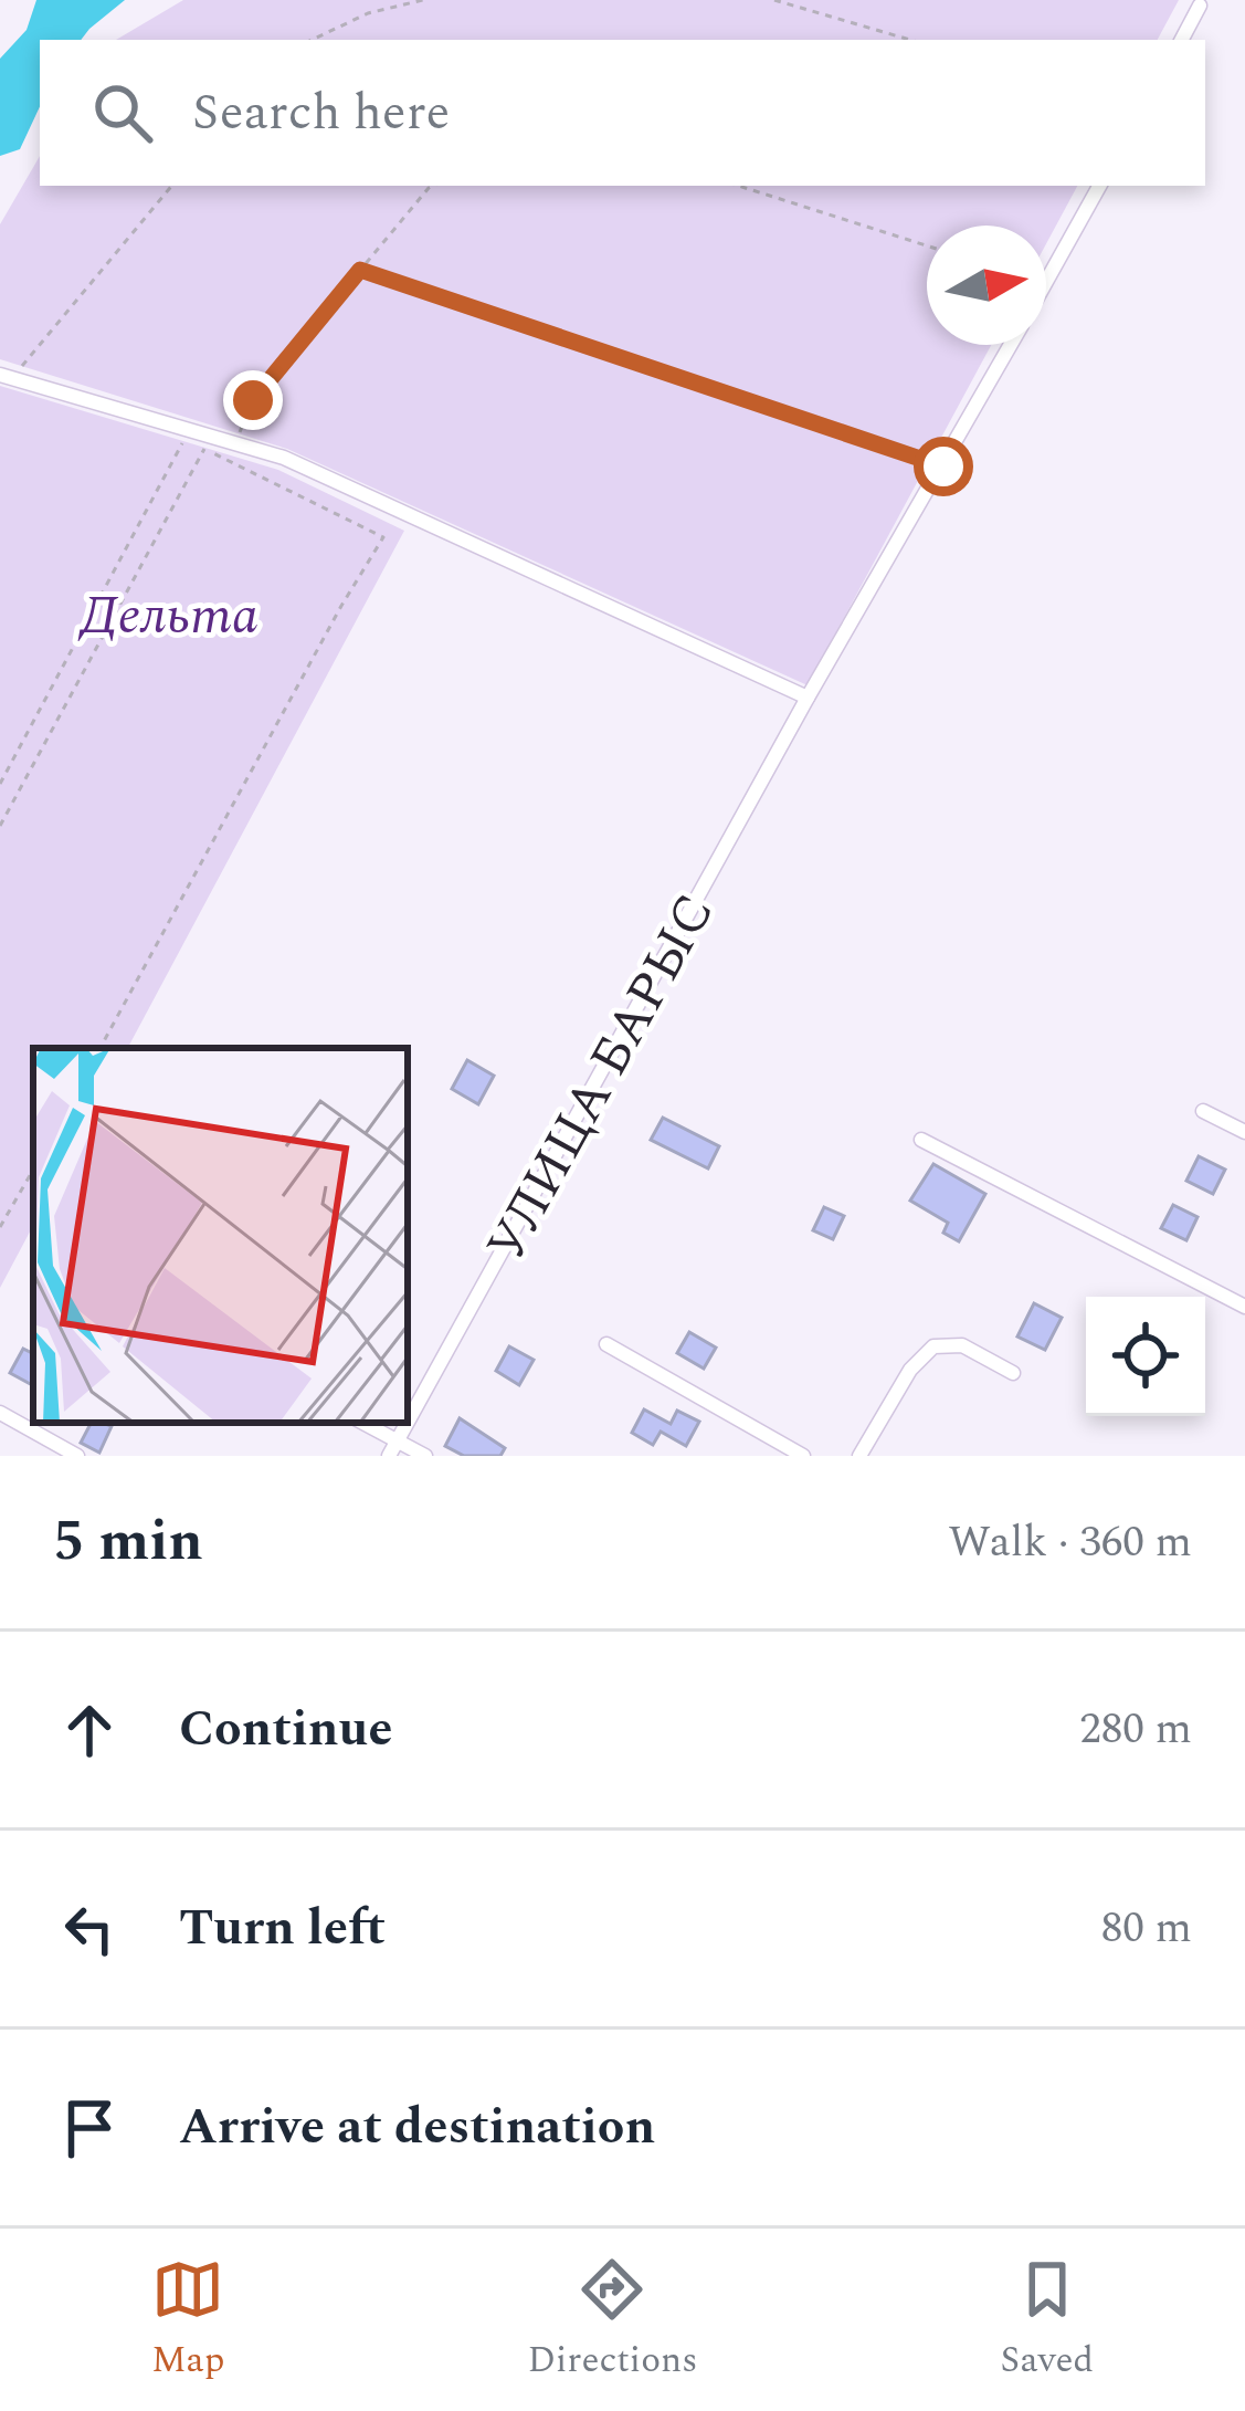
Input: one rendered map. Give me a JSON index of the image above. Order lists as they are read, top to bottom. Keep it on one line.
{"streets":{"street":["УЛИЦА БАРЫС"]},"parks":["Дельта"],"north":"right","page":{"search":"Search here","heading":["5 min","Walk · 360 m"],"list":[["Continue","280 m"],["Turn left","80 m"],"Arrive at destination"],"nav":["Map","Directions","Saved"]}}
